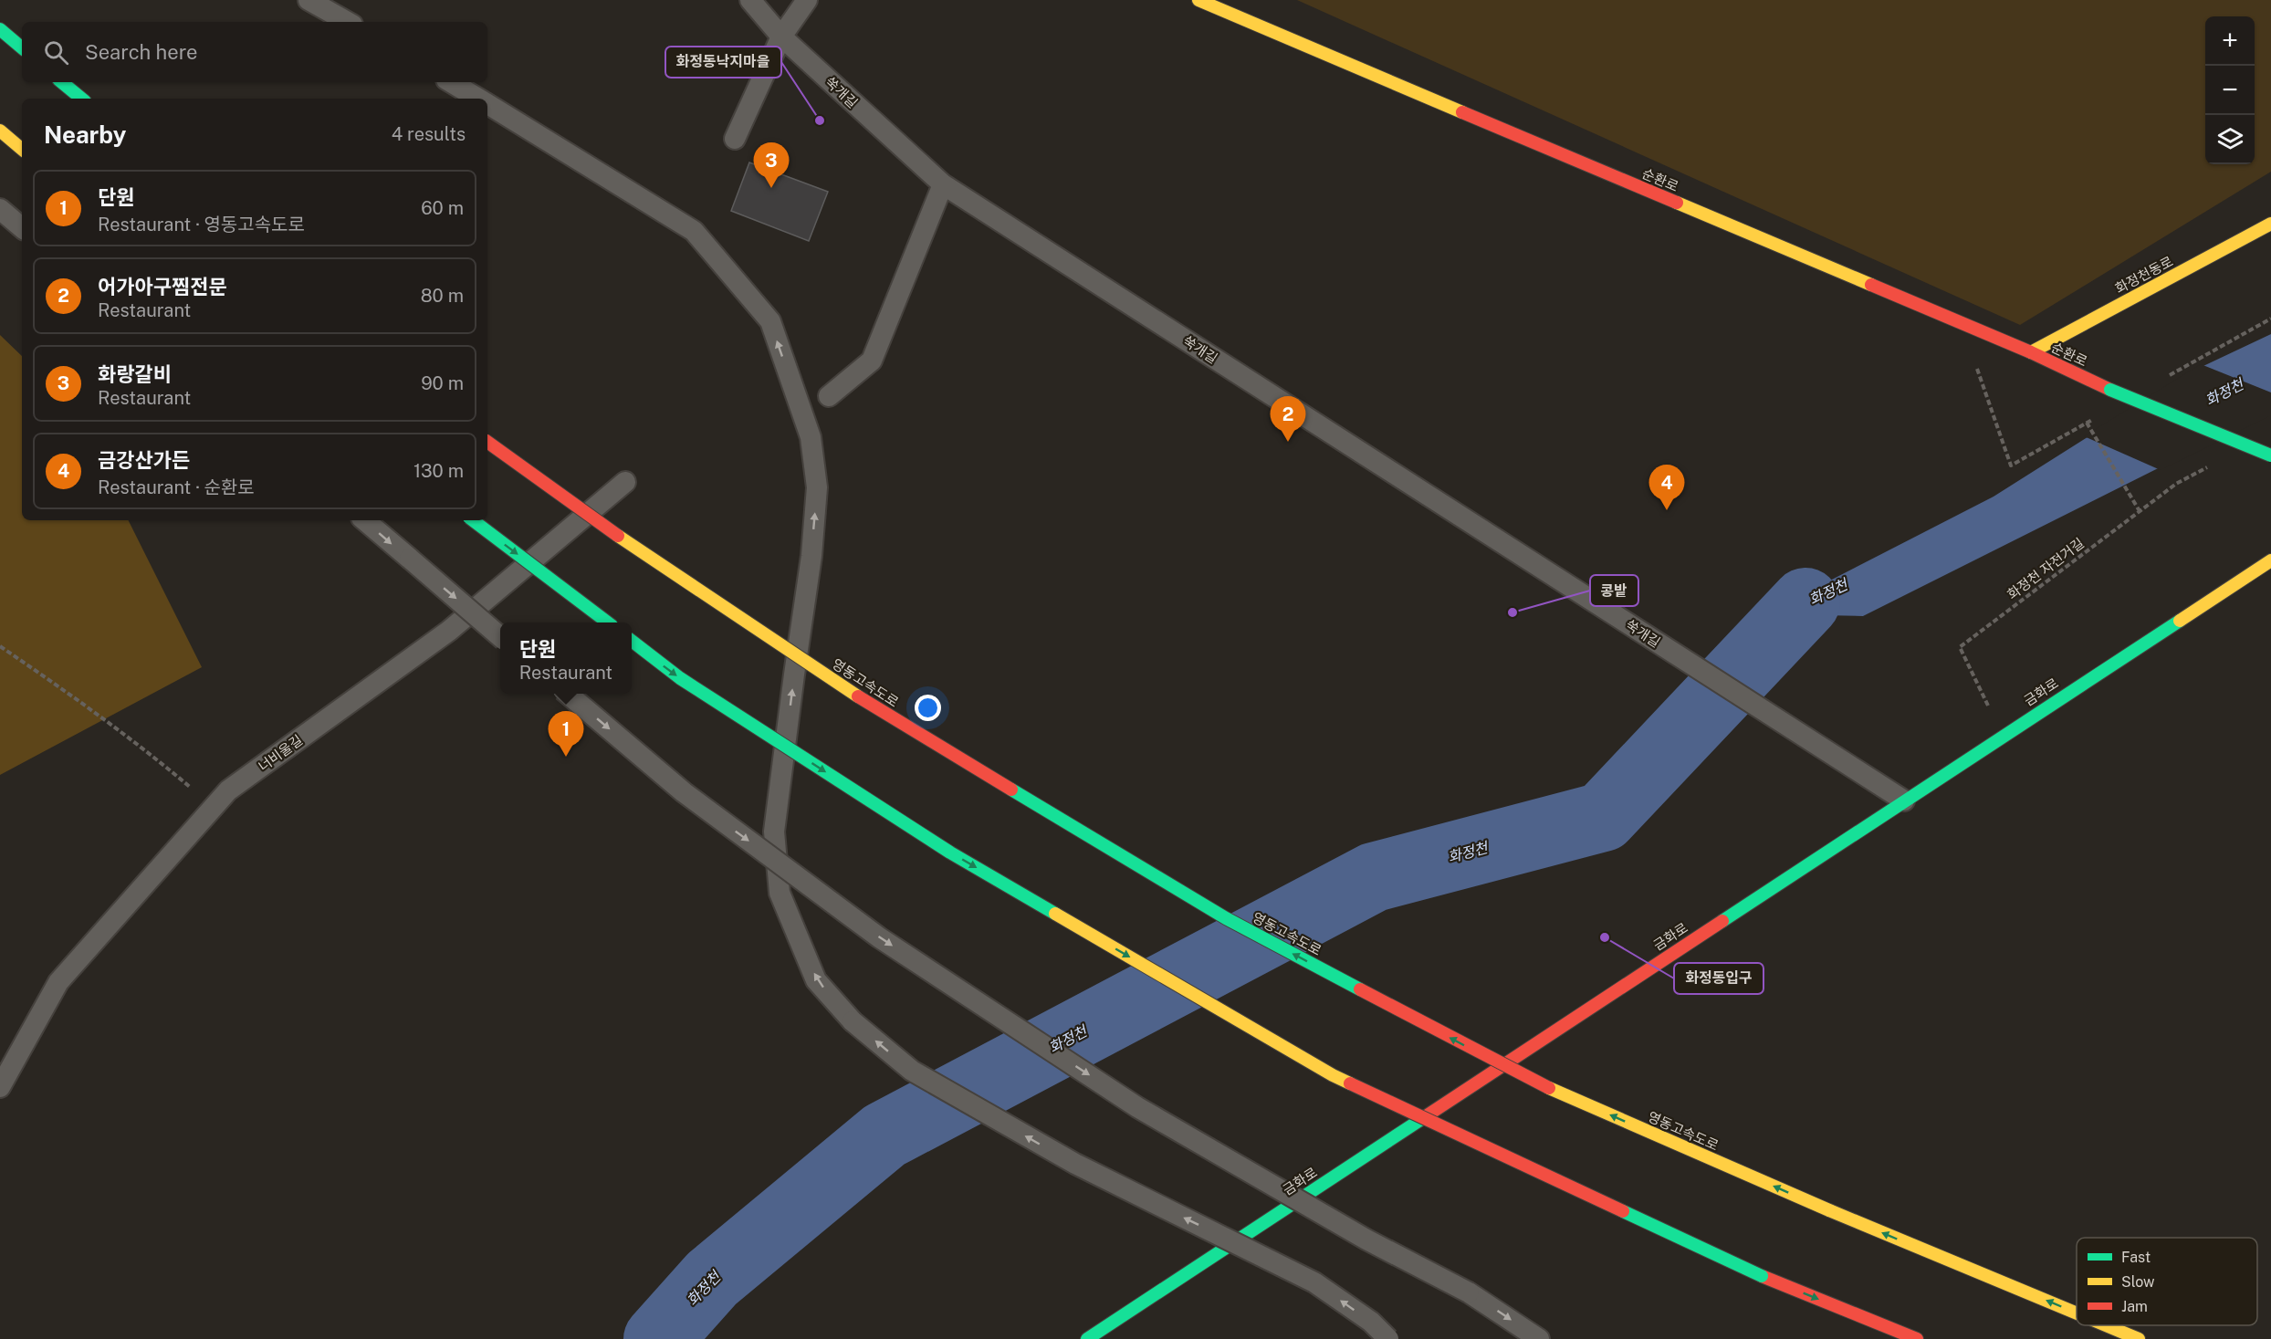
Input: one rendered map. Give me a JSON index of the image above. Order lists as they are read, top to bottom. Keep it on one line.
{"streets":{"main road":["순환로","화정천동로","영동고속도로","금화로"],"lane":["쑥개길","너비울길"],"path":["화정천 자전거길"]},"crossings":[["쑥개길","금화로"],["순환로","화정천동로"],["화정천 자전거길","금화로"]],"water":["화정천"],"places":["화정동낙지마을","콩밭","화정동입구"],"legend":["Fast","Slow","Jam"],"page":{"map_buttons":["+","−"],"search":"Search here","heading":["Nearby","4 results"],"pins":["3","2","4","1"],"list":[{"mark":"1","name":"단원","note":"Restaurant · 영동고속도로","value":"60 m"},{"mark":"2","name":"어가아구찜전문","note":"Restaurant","value":"80 m"},{"mark":"3","name":"화랑갈비","note":"Restaurant","value":"90 m"},{"mark":"4","name":"금강산가든","note":"Restaurant · 순환로","value":"130 m"}],"popup":["단원","Restaurant"]}}
